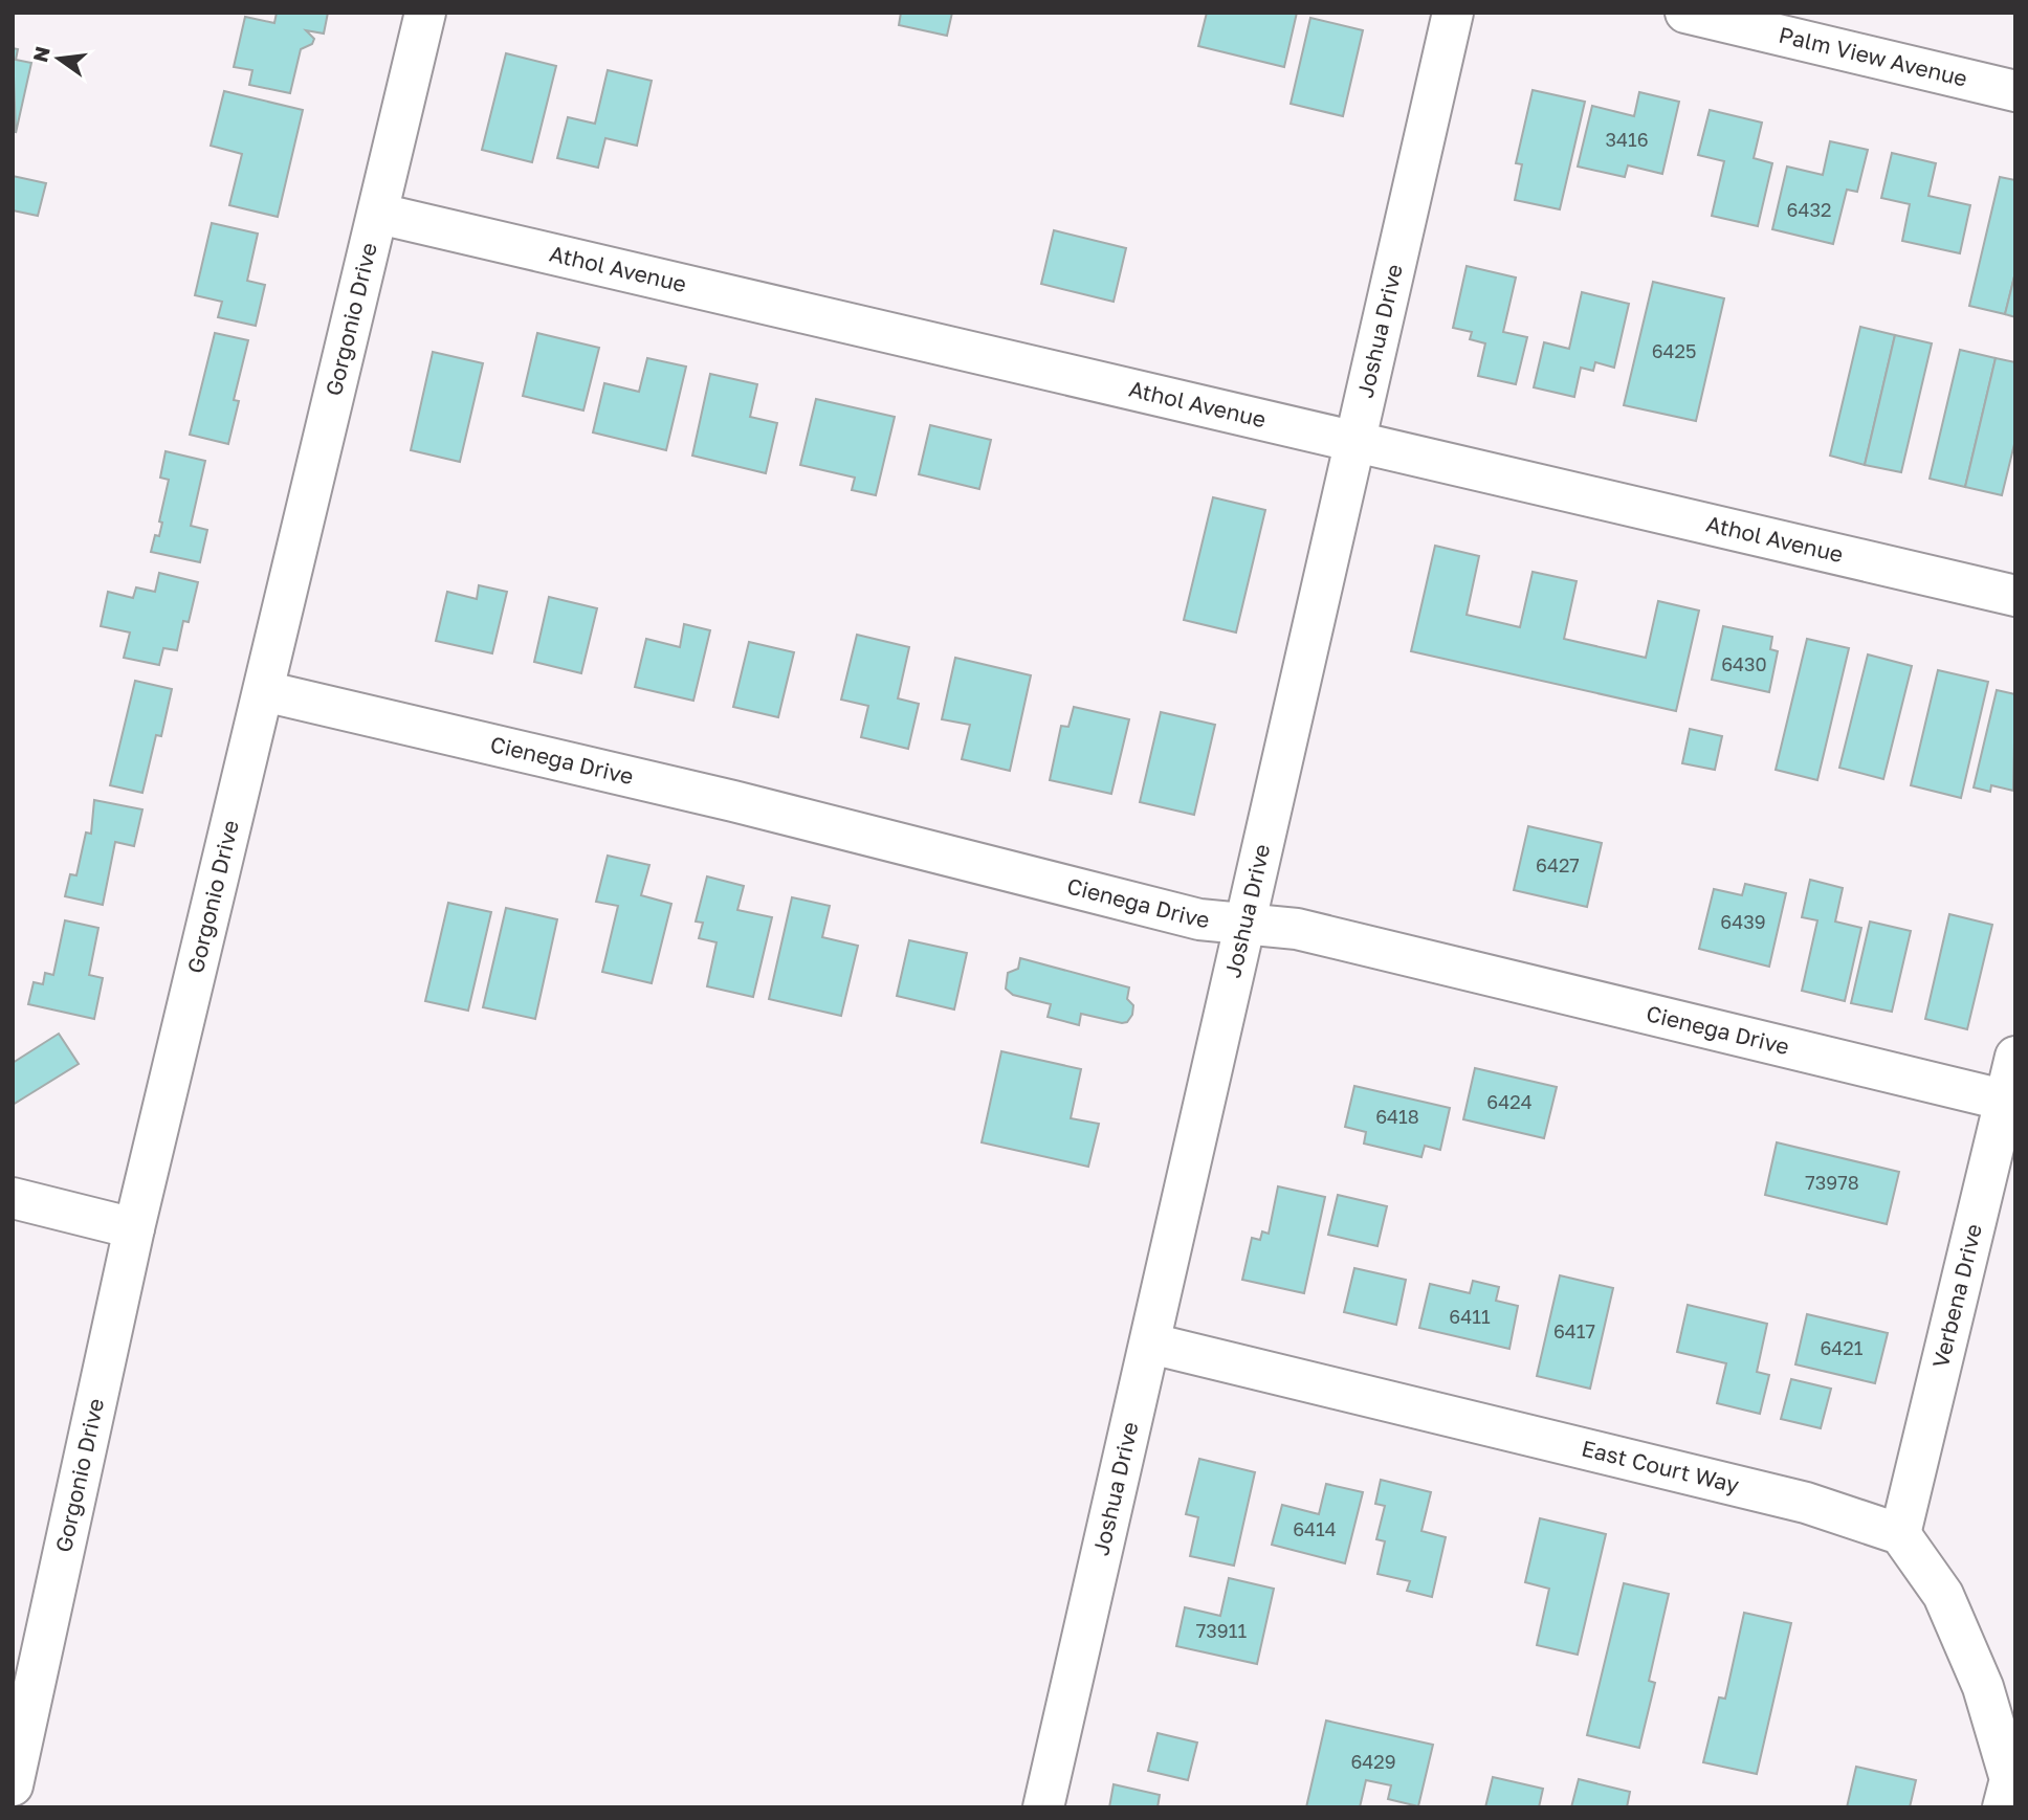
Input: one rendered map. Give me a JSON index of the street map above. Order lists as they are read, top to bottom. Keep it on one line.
{"streets":{"street":["Palm View Avenue","Athol Avenue","Gorgonio Drive","Joshua Drive","Cienega Drive","Verbena Drive","East Court Way"]},"crossings":[["Athol Avenue","Gorgonio Drive"],["Athol Avenue","Joshua Drive"],["Gorgonio Drive","Cienega Drive"],["Joshua Drive","Cienega Drive"],["Joshua Drive","East Court Way"],["Cienega Drive","Verbena Drive"],["Verbena Drive","East Court Way"]],"house_numbers":["3416","6432","6425","6430","6427","6439","6424","6418","73978","6411","6417","6421","6414","73911","6429"],"north":"left"}
